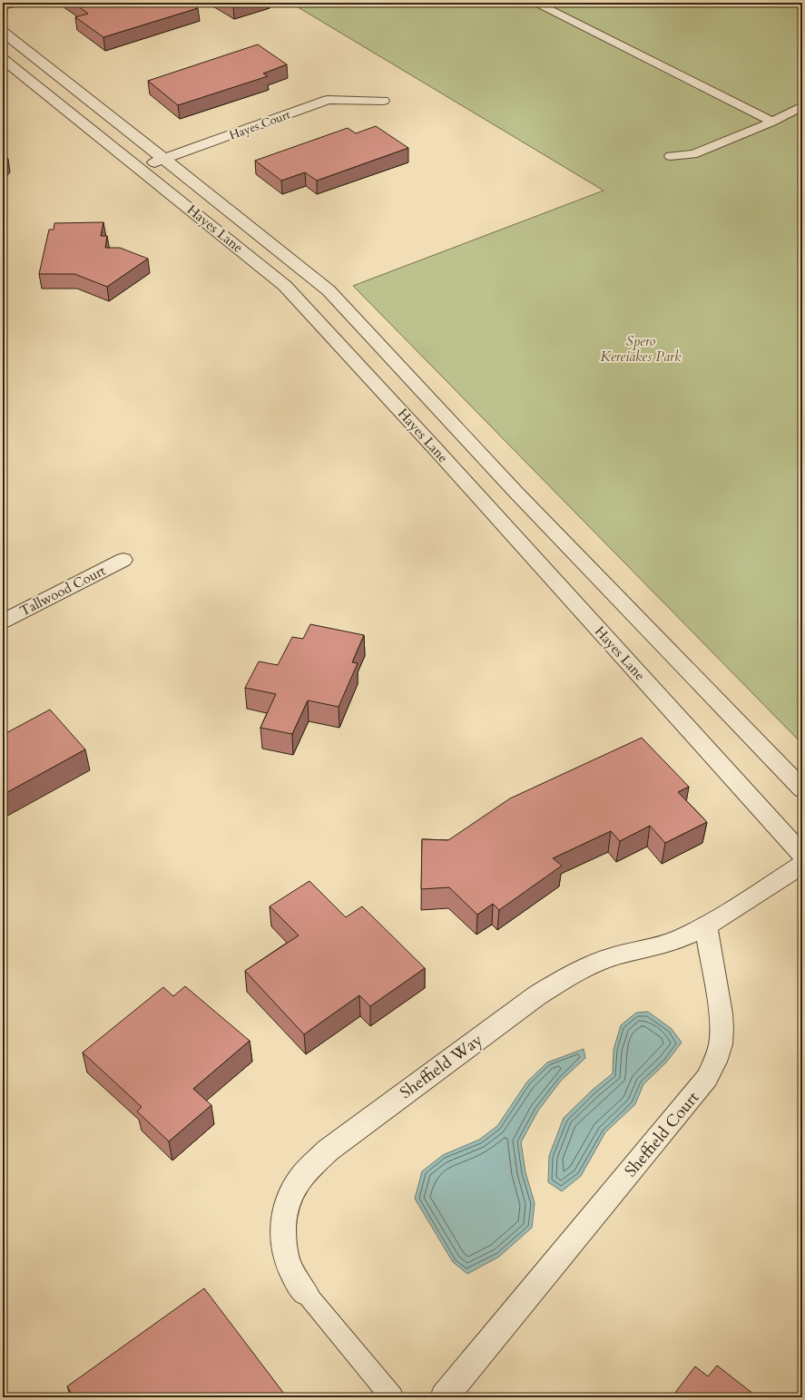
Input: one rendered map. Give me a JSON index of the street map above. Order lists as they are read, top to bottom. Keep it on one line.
{"streets":{"street":["Hayes Court","Hayes Lane","Tallwood Court","Sheffield Way","Sheffield Court"]},"crossings":[["Hayes Court","Hayes Lane"],["Sheffield Way","Sheffield Court"]],"parks":["Spero Kereiakes Park"]}
